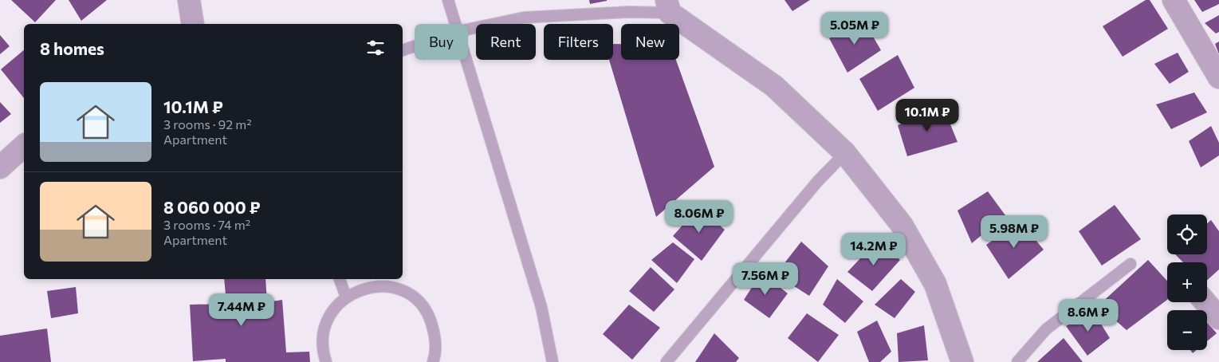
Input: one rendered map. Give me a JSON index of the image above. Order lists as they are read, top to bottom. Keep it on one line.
{"page":{"price":["5.05M ₽","10.1M ₽","8.06M ₽","5.98M ₽","14.2M ₽","7.56M ₽","7.44M ₽","8.6M ₽"],"chip":["Buy","Rent","Filters","New"],"heading":"8 homes","list":[{"name":"10.1M ₽","note":"3 rooms · 92 m² · Apartment"},{"name":"8 060 000 ₽","note":"3 rooms · 74 m² · Apartment"}],"map_buttons":["+","−"]}}
